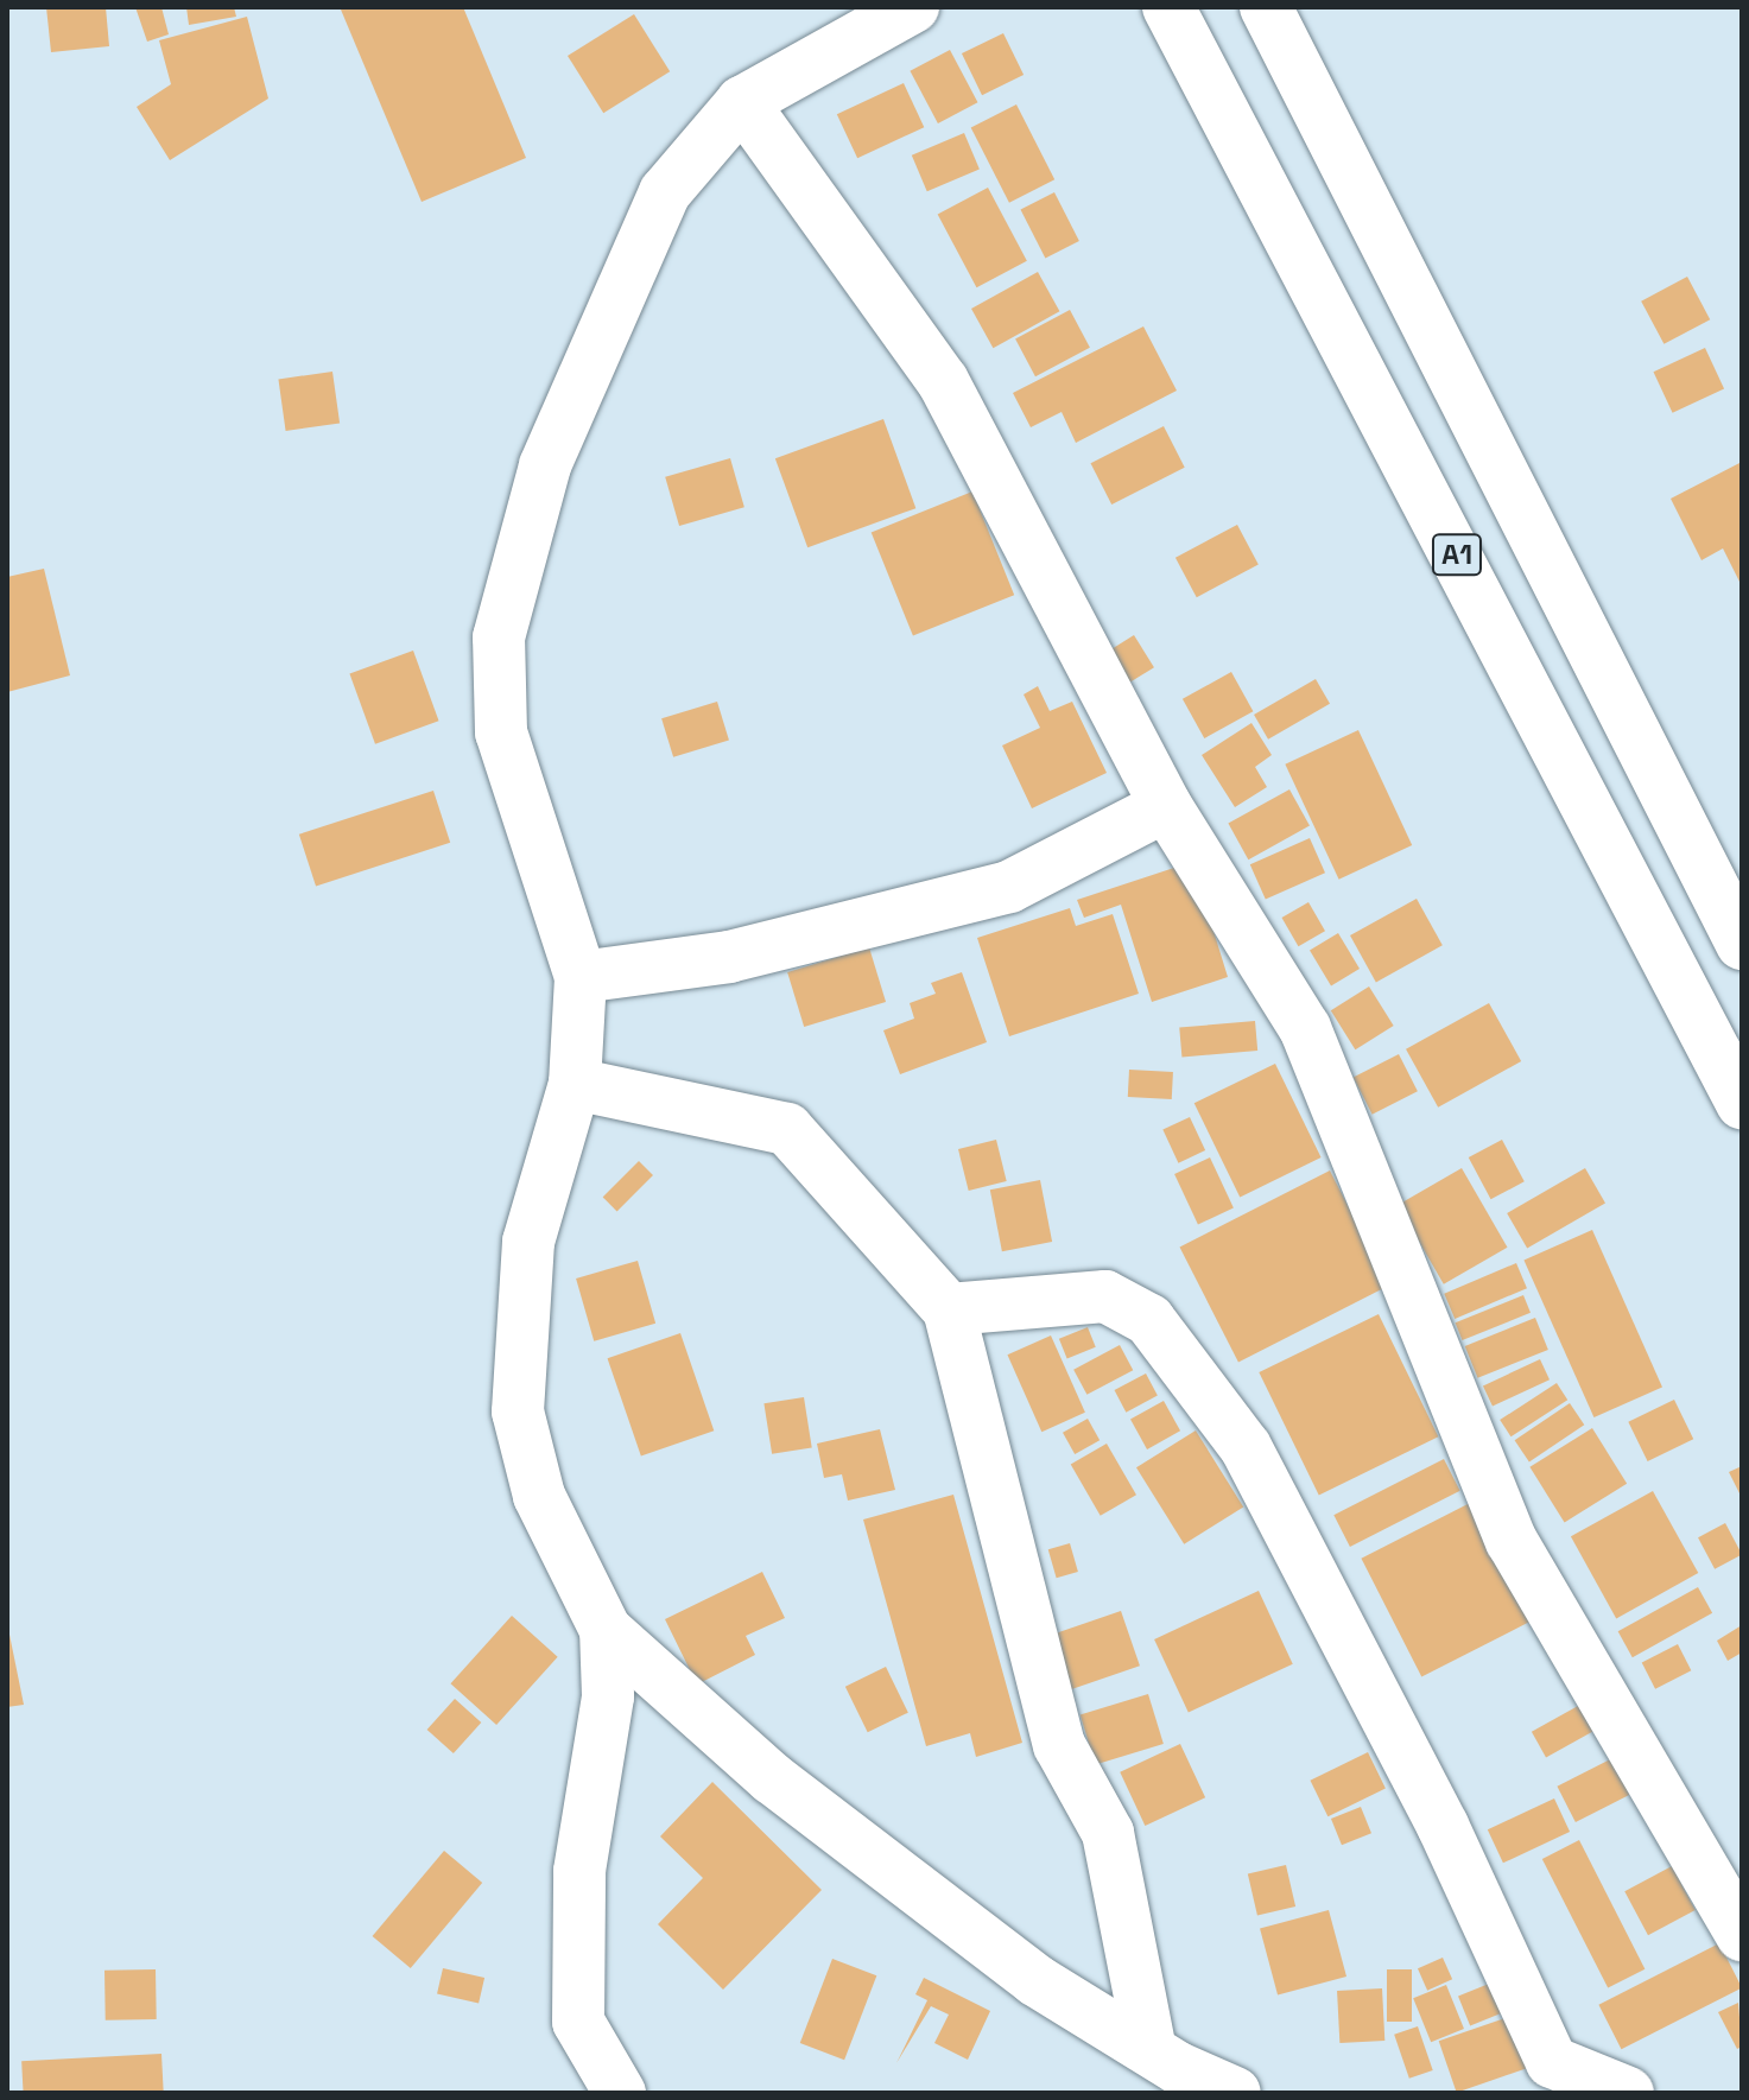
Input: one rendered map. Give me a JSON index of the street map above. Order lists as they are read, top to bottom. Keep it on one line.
{"streets":{"main road":["A1"]}}
